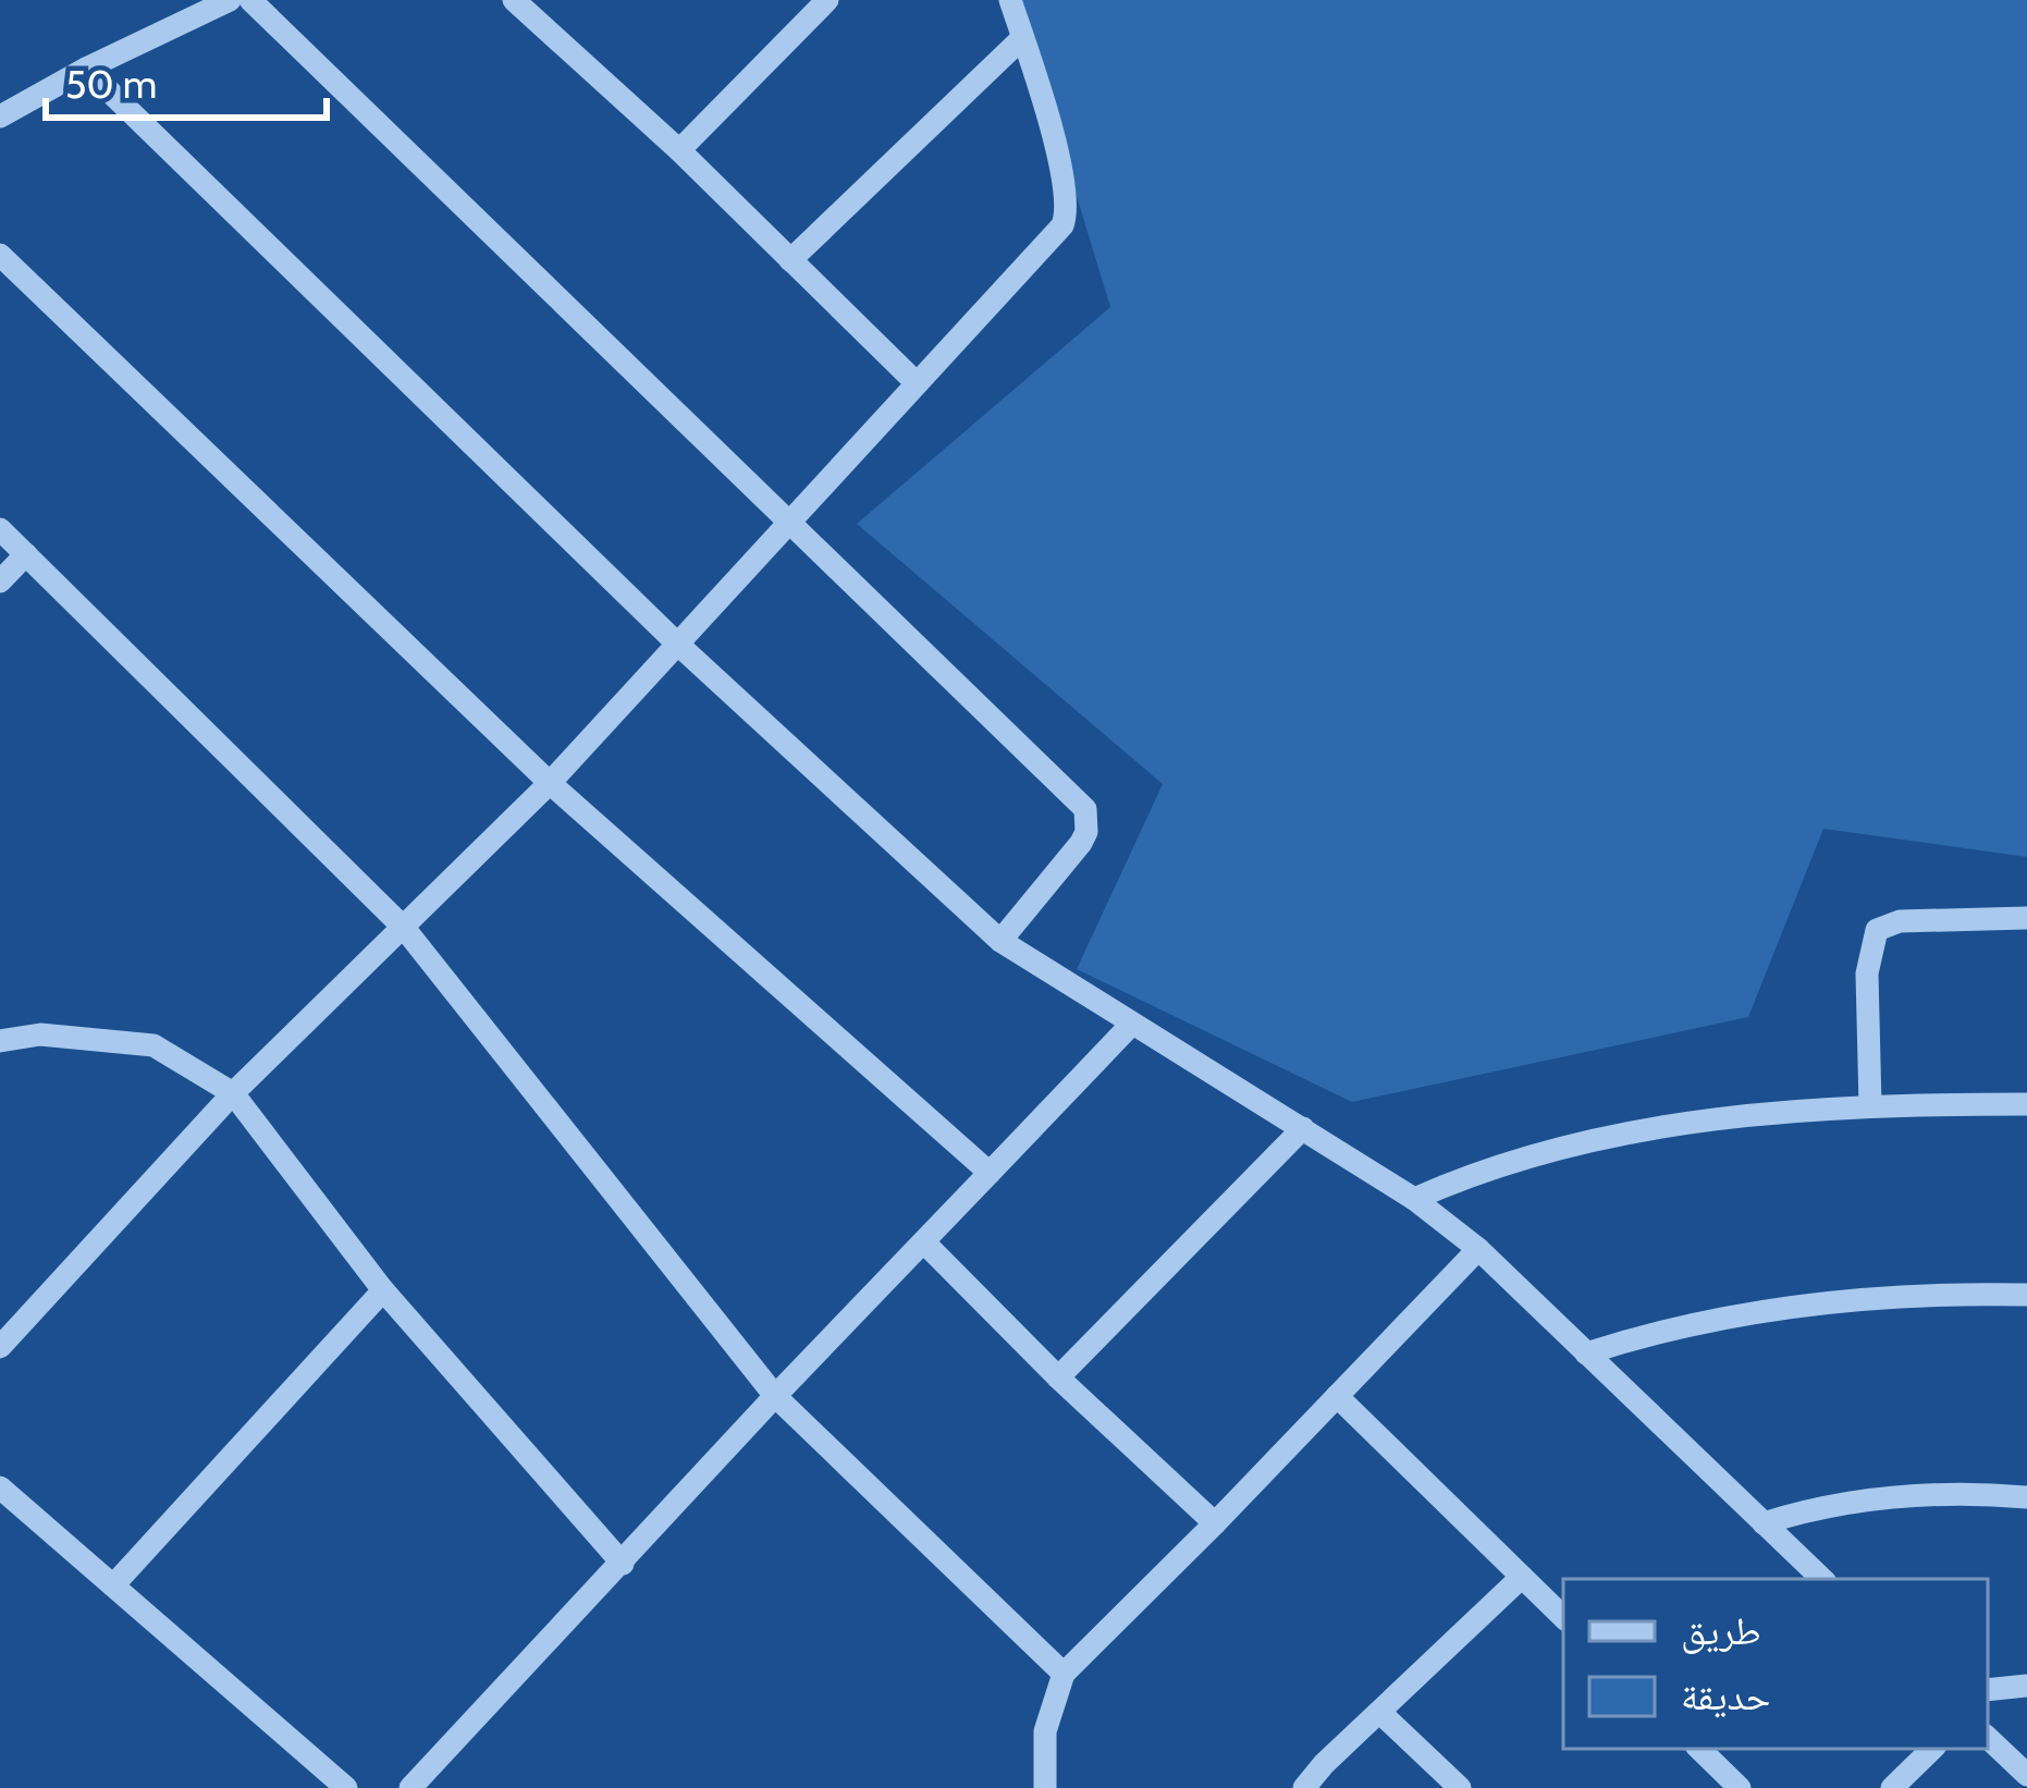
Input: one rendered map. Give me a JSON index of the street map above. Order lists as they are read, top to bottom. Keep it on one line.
{"legend":["طريق","حديقة"],"scale_bar":"50 m"}
